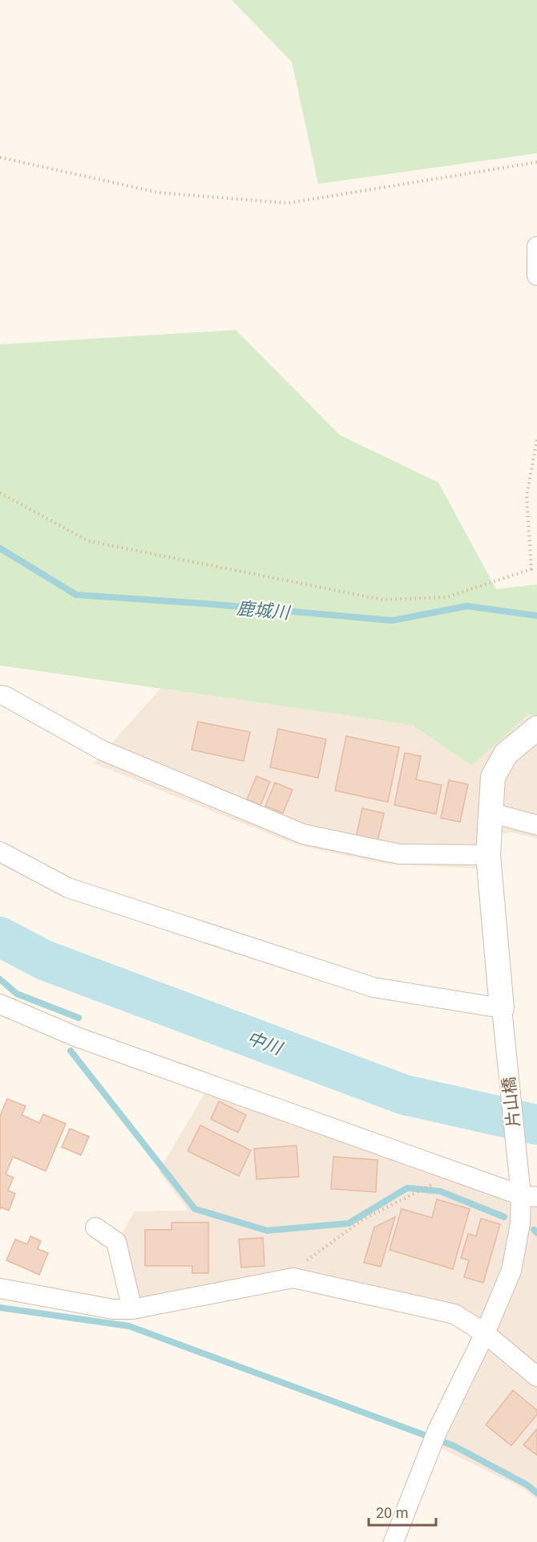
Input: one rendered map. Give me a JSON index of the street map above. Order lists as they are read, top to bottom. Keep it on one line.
{"streets":{"street":["片山橋"]},"water":["鹿城川","中川"],"scale_bar":"20 m"}
